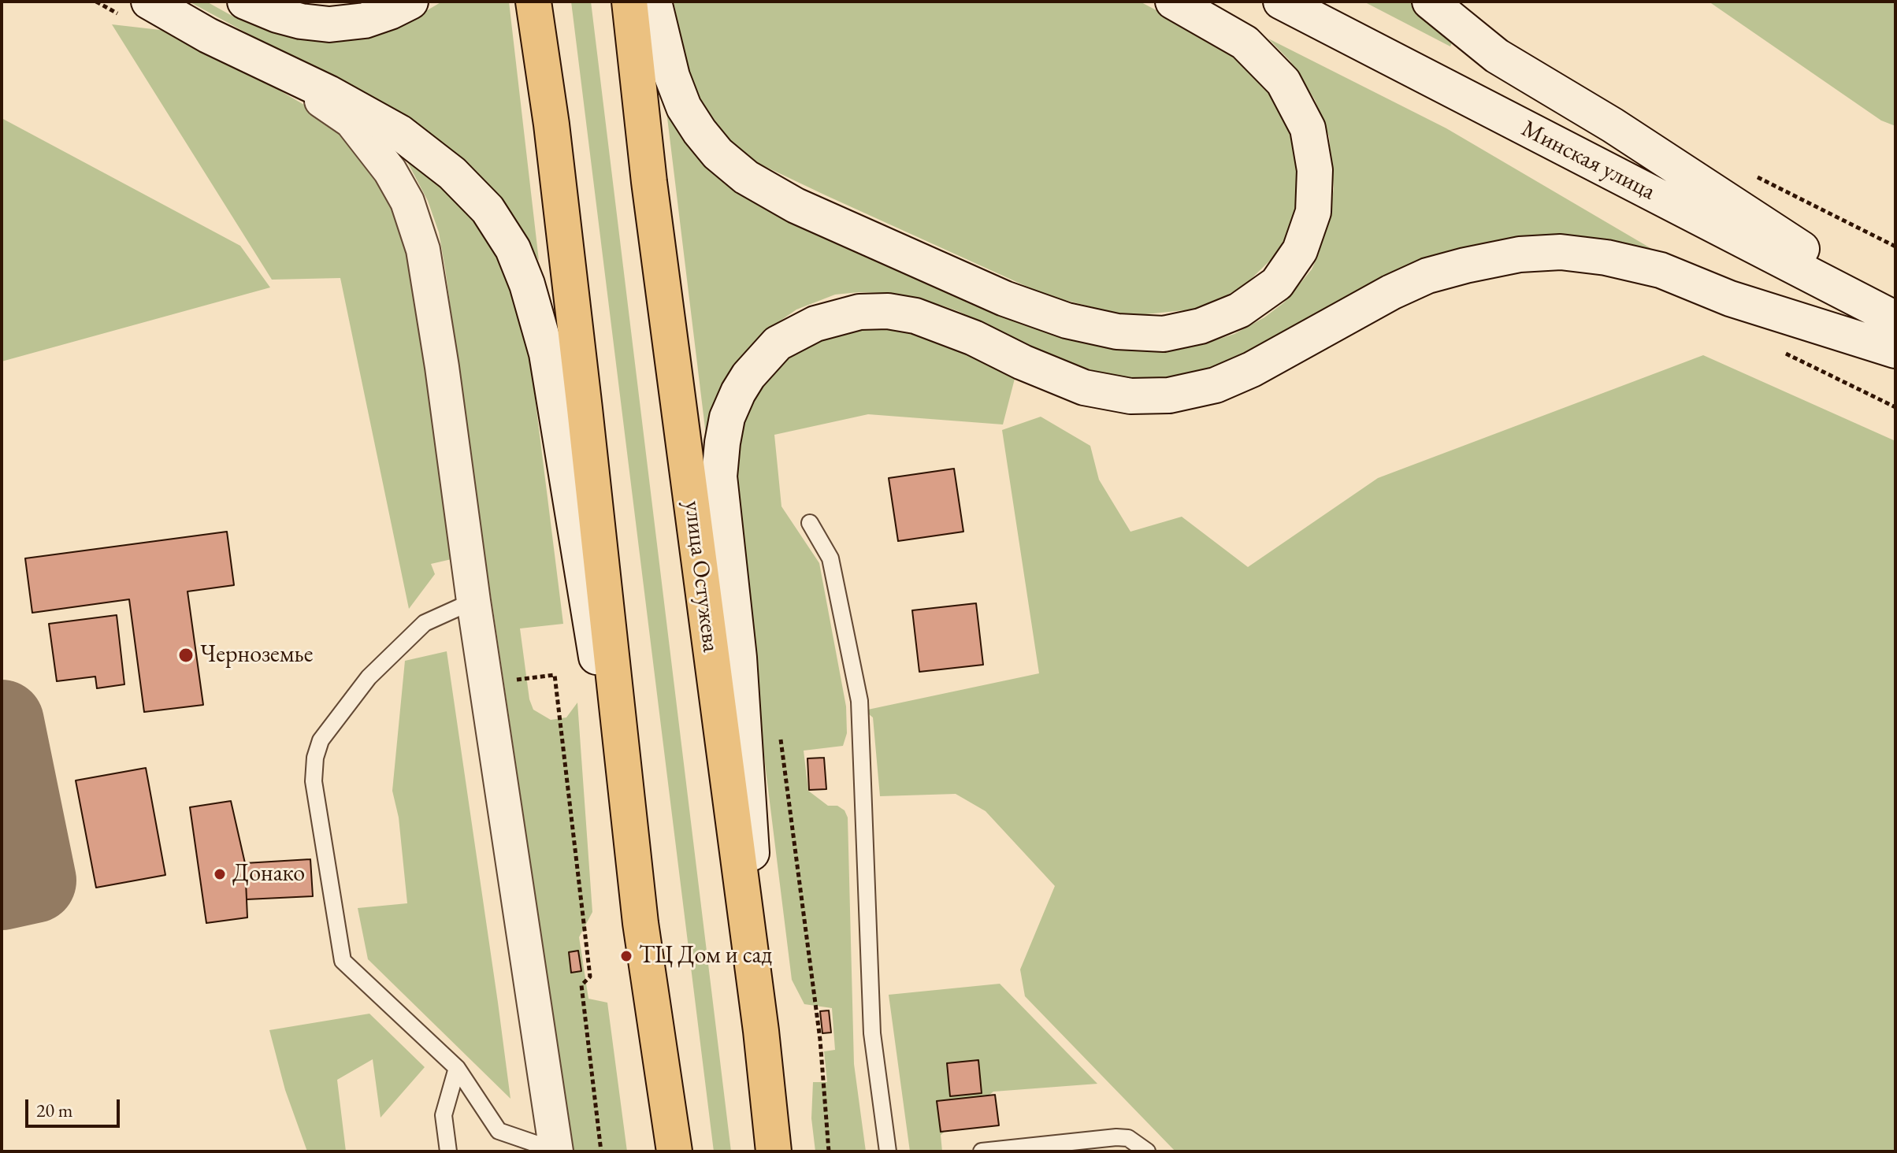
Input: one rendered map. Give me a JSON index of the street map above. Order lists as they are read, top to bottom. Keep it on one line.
{"streets":{"main road":["улица Остужева"],"street":["Минская улица"]},"places":["Черноземье","Донако","ТЦ Дом и сад"],"scale_bar":"20 m"}
